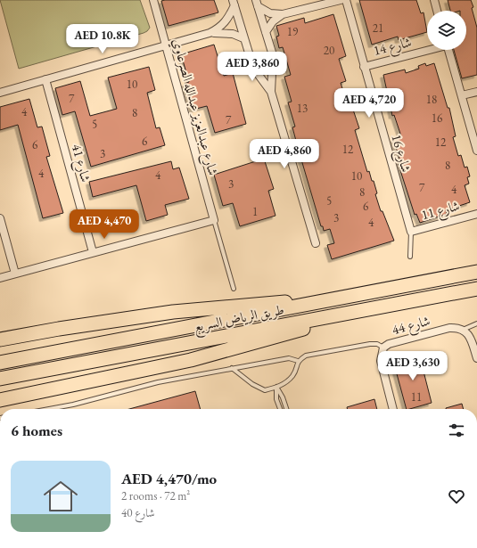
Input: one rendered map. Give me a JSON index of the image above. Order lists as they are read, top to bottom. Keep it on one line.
{"streets":{"highway":["طريق الرياض السريع"],"street":["شارع 14","شارع عبدالعزيز عبدالله الصرعاوي","شارع 16","شارع 41","شارع 11","شارع 44"]},"crossings":[["شارع 14","شارع 16"],["شارع 16","شارع 11"]],"house_numbers":["21","19","20","10","7","18","13","4","8","16","7","5","6","12","6","12","3","8","4","4","10","3","7","4","8","5","6","1","3","4","11"],"page":{"price":["AED 10.8K","AED 3,860","AED 4,720","AED 4,860","AED 4,470","AED 3,630"],"heading":"6 homes","list":[{"name":"AED 4,470/mo","note":"2 rooms · 72 m² · شارع 40"}]}}
